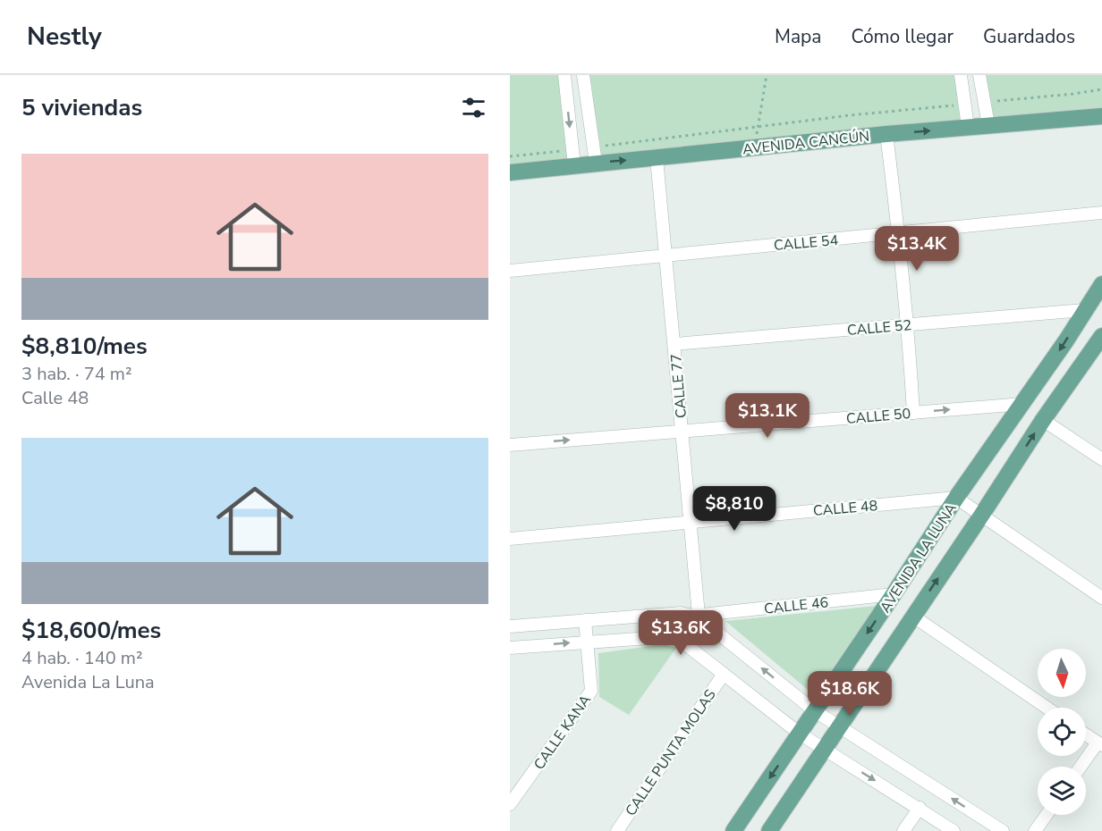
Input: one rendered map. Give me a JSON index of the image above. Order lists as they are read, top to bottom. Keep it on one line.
{"streets":{"main road":["AVENIDA CANCÚN","AVENIDA LA LUNA"],"street":["CALLE 54","CALLE 52","CALLE 77","CALLE 50","CALLE 48","CALLE 46","CALLE KANA","CALLE PUNTA MOLAS"]},"crossings":[["AVENIDA CANCÚN","CALLE 77"],["CALLE 54","CALLE 77"],["CALLE 52","CALLE 77"],["CALLE 52","AVENIDA LA LUNA"],["CALLE 77","CALLE 50"],["CALLE 77","CALLE 48"],["CALLE 77","CALLE 46"],["CALLE 50","AVENIDA LA LUNA"],["CALLE 48","AVENIDA LA LUNA"],["AVENIDA LA LUNA","CALLE 46"],["CALLE 46","CALLE KANA"]],"one_way":["CALLE 50"],"north":"bottom","page":{"header":"Nestly","nav":["Mapa","Cómo llegar","Guardados"],"heading":"5 viviendas","list":[{"name":"$8,810/mes","note":"3 hab. · 74 m² · Calle 48"},{"name":"$18,600/mes","note":"4 hab. · 140 m² · Avenida La Luna"}],"price":["$13.4K","$13.1K","$8,810","$13.6K","$18.6K"]}}
